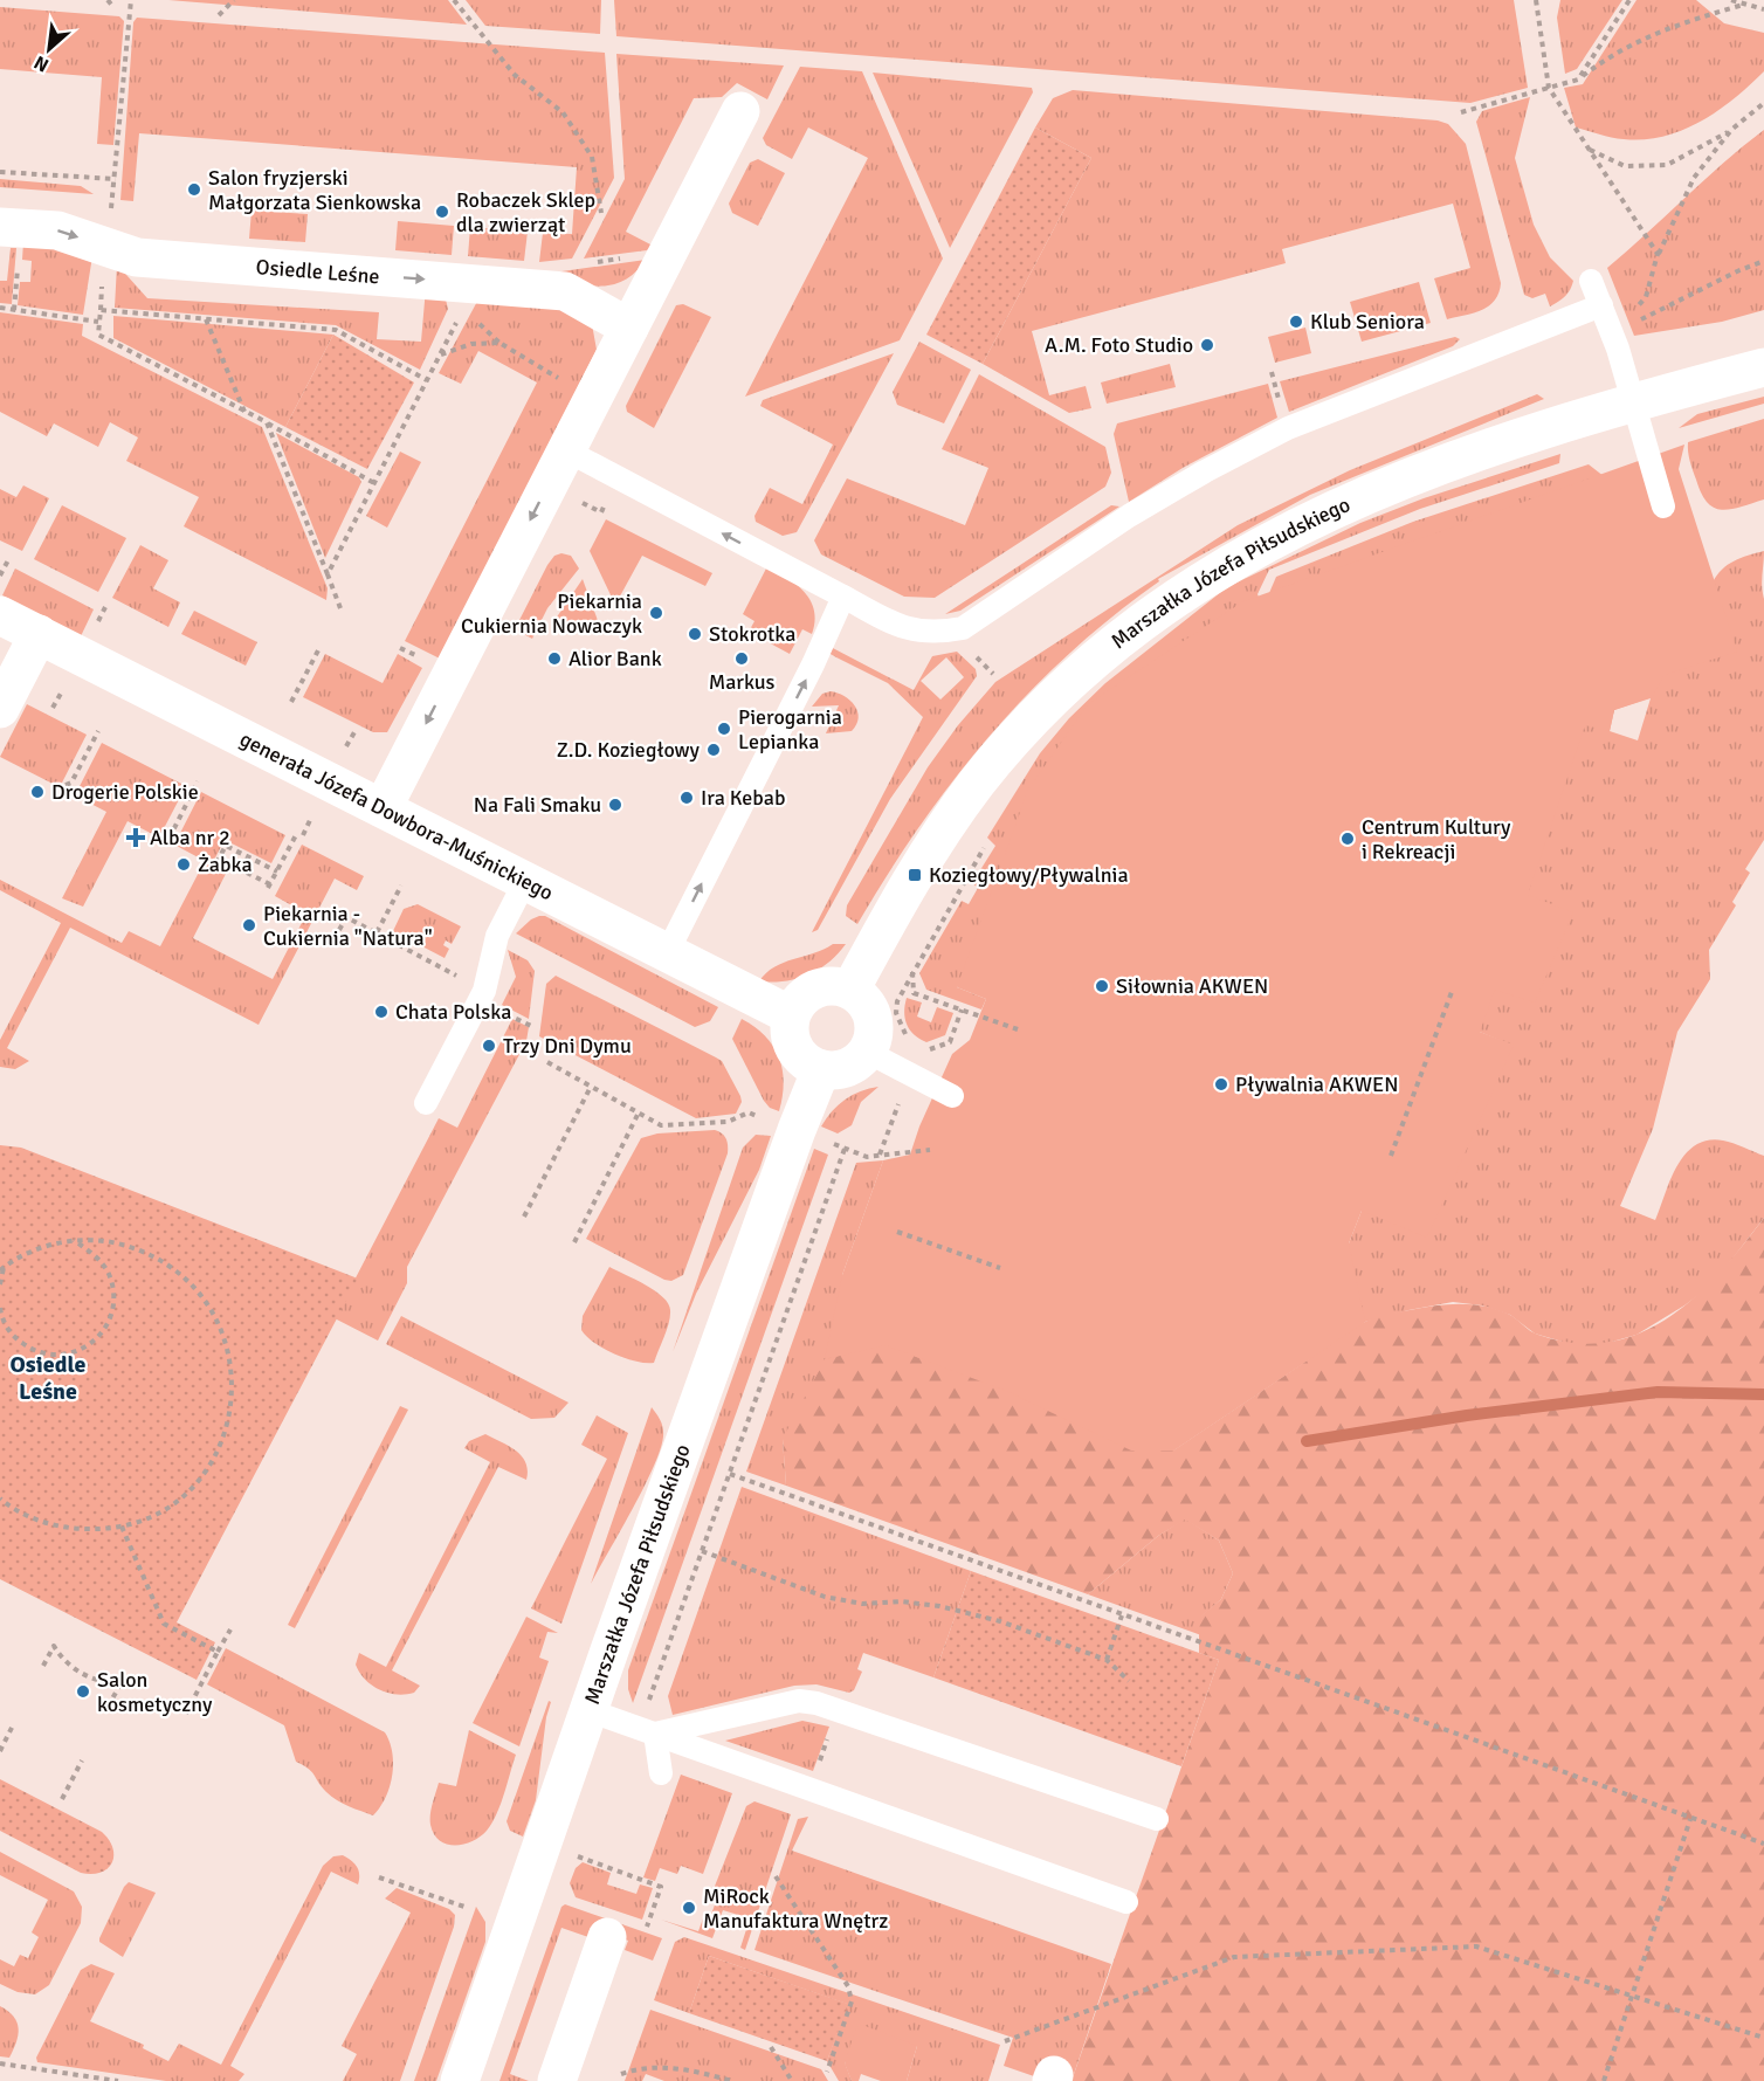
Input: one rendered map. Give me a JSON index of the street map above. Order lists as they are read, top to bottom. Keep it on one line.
{"streets":{"street":["Osiedle Leśne","Marszałka Józefa Piłsudskiego","generała Józefa Dowbora-Muśnickiego"]},"crossings":[["Marszałka Józefa Piłsudskiego","generała Józefa Dowbora-Muśnickiego"]],"one_way":["Osiedle Leśne"],"districts":["Osiedle Leśne"],"places":{"other":["Salon fryzjerski Małgorzata Sienkowska","Robaczek Sklep dla zwierząt","Klub Seniora","A.M. Foto Studio","Piekarnia Cukiernia Nowaczyk","Stokrotka","Alior Bank","Markus","Pierogarnia Lepianka","Z.D. Koziegłowy","Drogerie Polskie","Ira Kebab","Na Fali Smaku","Centrum Kultury i Rekreacji","Żabka","Piekarnia - Cukiernia \"Natura\"","Siłownia AKWEN","Chata Polska","Trzy Dni Dymu","Pływalnia AKWEN","Salon kosmetyczny","MiRock Manufaktura Wnętrz"],"health":["Alba nr 2"],"transit":["Koziegłowy/Pływalnia"]},"north":"bottom left"}
